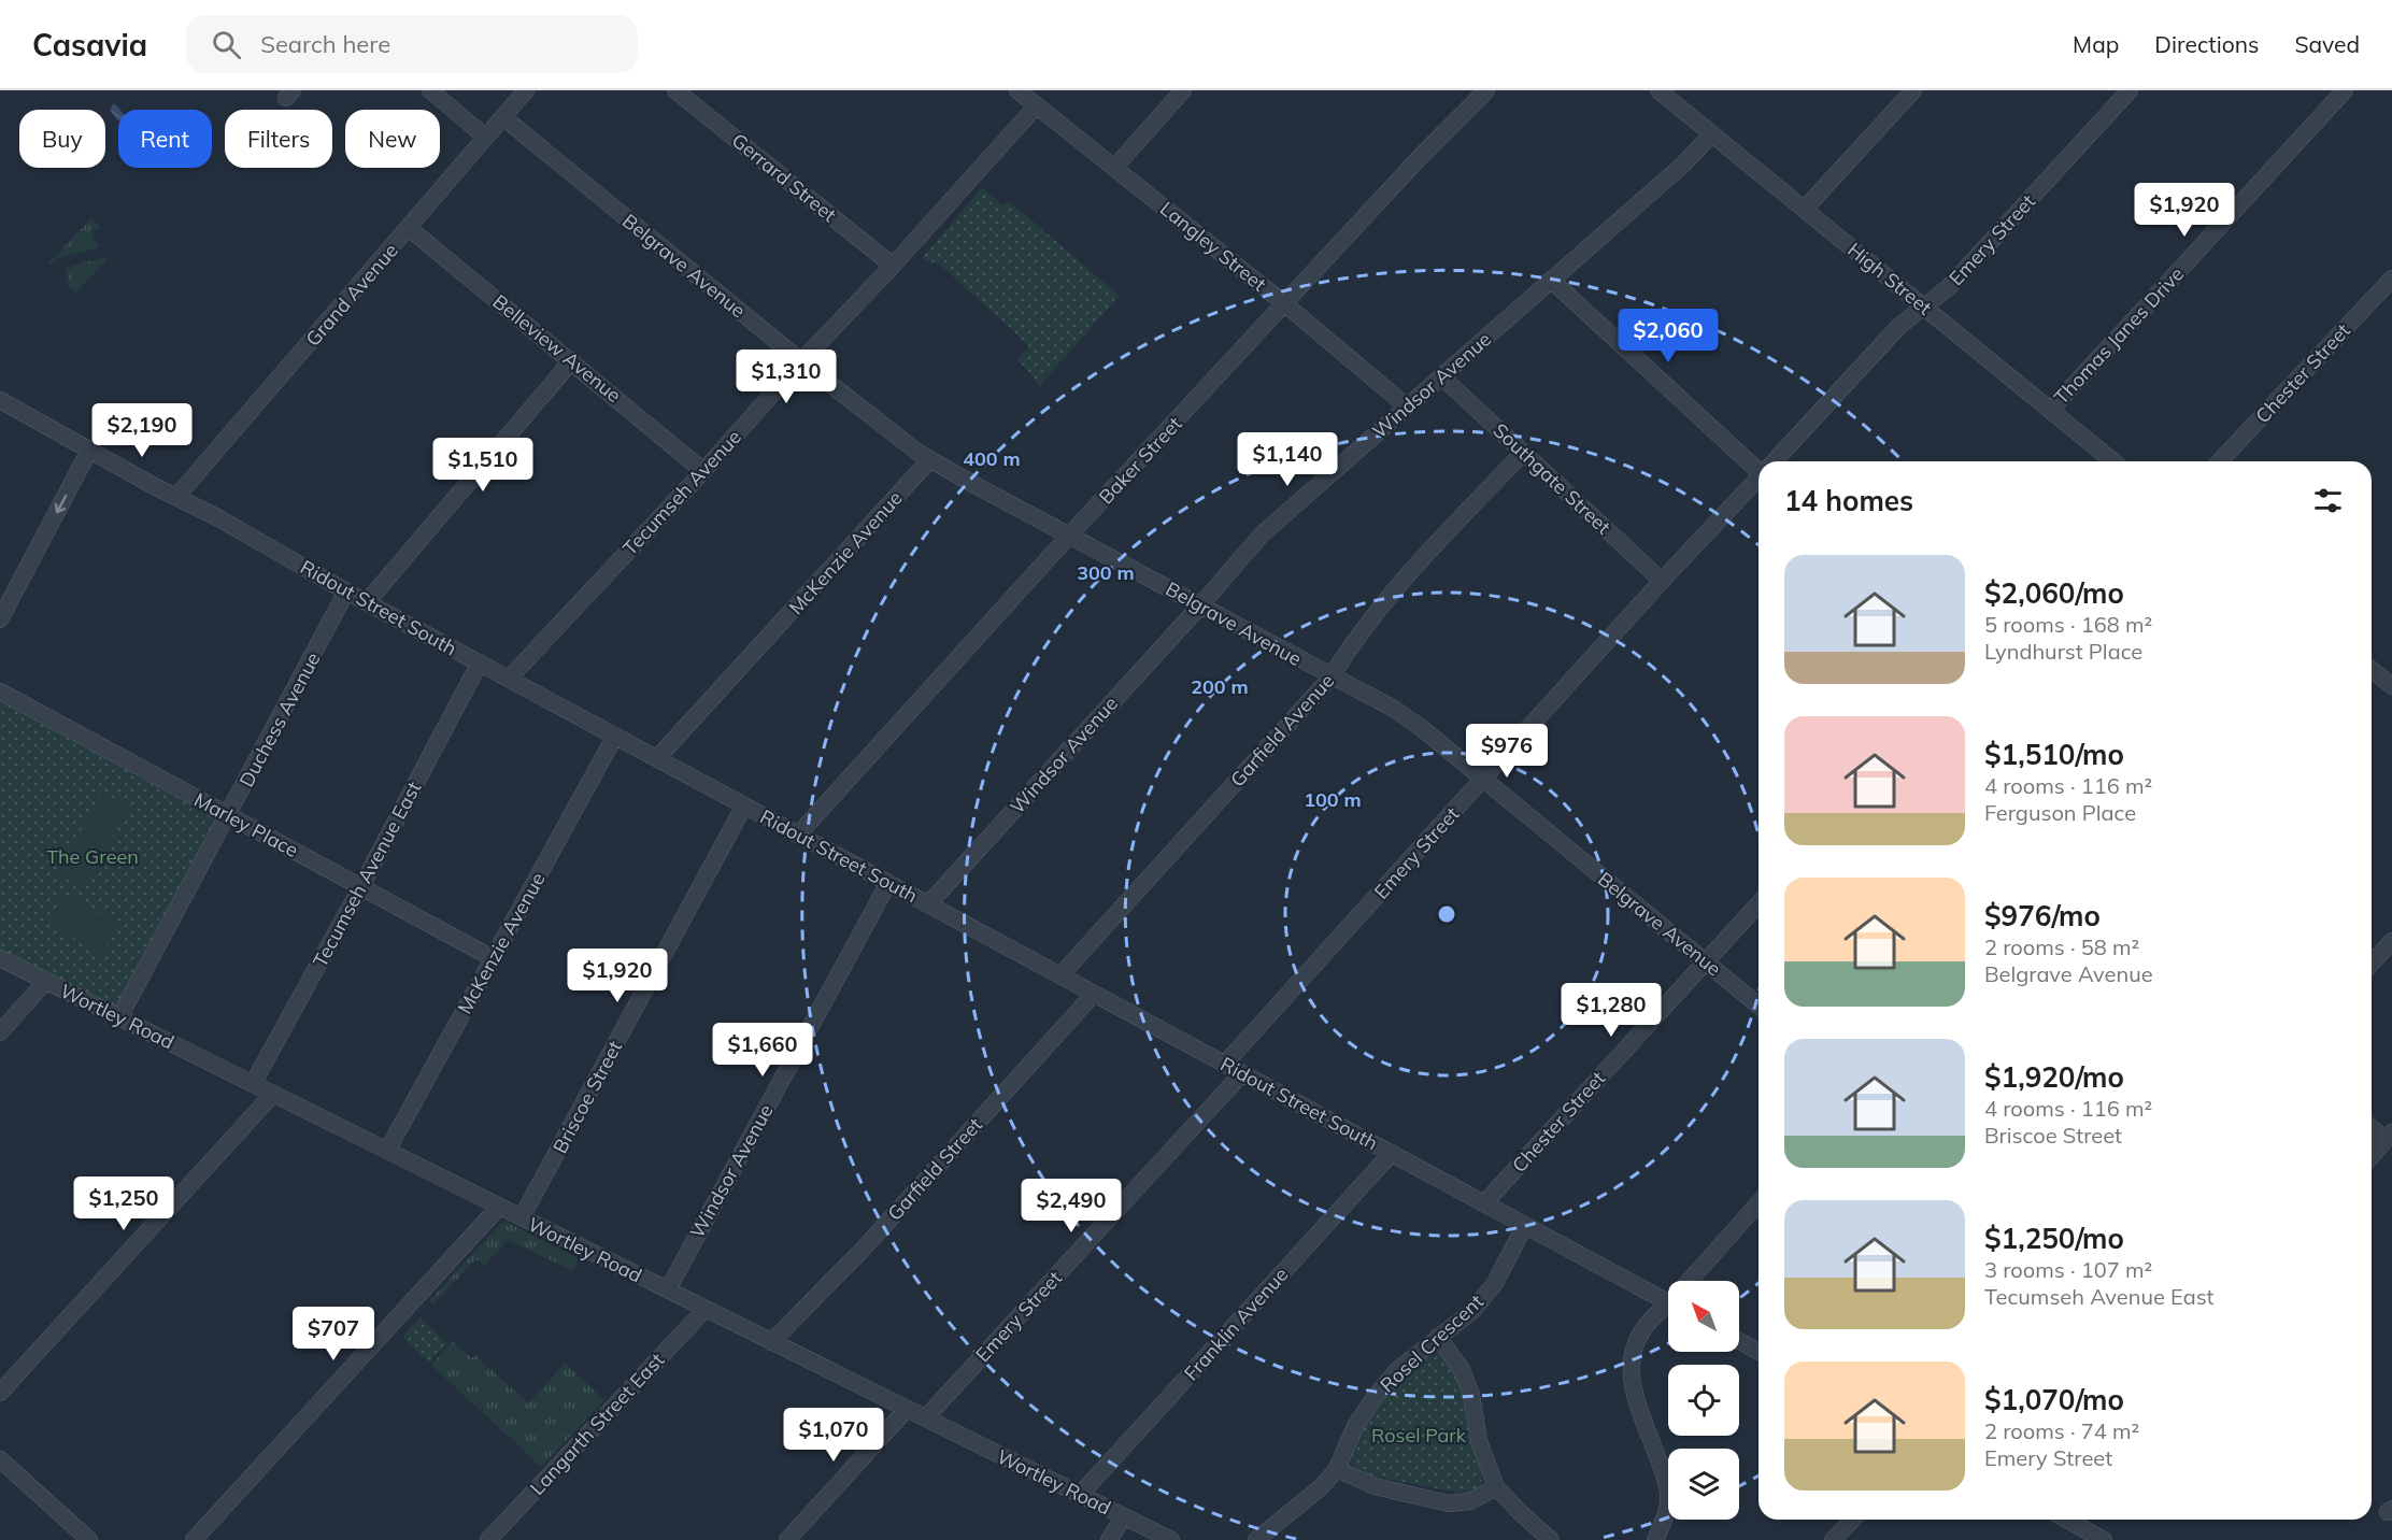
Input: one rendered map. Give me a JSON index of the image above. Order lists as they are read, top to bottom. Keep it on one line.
{"streets":{"street":["Gerrard Street","Emery Street","Langley Street","Belgrave Avenue","High Street","Grand Avenue","Thomas Janes Drive","Belleview Avenue","Chester Street","Windsor Avenue","Baker Street","Southgate Street","Tecumseh Avenue","McKenzie Avenue","Ridout Street South","Duchess Avenue","Garfield Avenue","Marley Place","Tecumseh Avenue East","Wortley Road","Briscoe Street","Garfield Street","Franklin Avenue","Rosel Crescent","Langarth Street East"]},"crossings":[["Gerrard Street","Tecumseh Avenue"],["Emery Street","Belgrave Avenue"],["Emery Street","High Street"],["Emery Street","Southgate Street"],["Emery Street","Ridout Street South"],["Emery Street","Wortley Road"],["Langley Street","Windsor Avenue"],["Langley Street","Baker Street"],["Langley Street","Tecumseh Avenue"],["Belgrave Avenue","Grand Avenue"],["Belgrave Avenue","Chester Street"],["Belgrave Avenue","Windsor Avenue"],["Belgrave Avenue","Baker Street"],["Belgrave Avenue","Tecumseh Avenue"],["Belgrave Avenue","McKenzie Avenue"],["Belgrave Avenue","Garfield Avenue"],["High Street","Thomas Janes Drive"],["High Street","Windsor Avenue"],["Grand Avenue","Belleview Avenue"],["Grand Avenue","Ridout Street South"],["Belleview Avenue","Tecumseh Avenue"],["Chester Street","Ridout Street South"],["Windsor Avenue","Southgate Street"],["Windsor Avenue","Ridout Street South"],["Windsor Avenue","Wortley Road"],["Baker Street","Ridout Street South"],["Southgate Street","Garfield Avenue"],["Tecumseh Avenue","Ridout Street South"],["McKenzie Avenue","Ridout Street South"],["McKenzie Avenue","Marley Place"],["McKenzie Avenue","Wortley Road"],["Ridout Street South","Duchess Avenue"],["Ridout Street South","Garfield Avenue"],["Ridout Street South","Tecumseh Avenue East"],["Ridout Street South","Briscoe Street"],["Ridout Street South","Garfield Street"],["Ridout Street South","Franklin Avenue"],["Ridout Street South","Rosel Crescent"],["Duchess Avenue","Marley Place"],["Duchess Avenue","Wortley Road"],["Marley Place","Tecumseh Avenue East"],["Tecumseh Avenue East","Wortley Road"],["Wortley Road","Briscoe Street"],["Wortley Road","Garfield Street"],["Wortley Road","Franklin Avenue"],["Wortley Road","Langarth Street East"]],"parks":["The Green","Rosel Park"],"north":"top left","page":{"header":"Casavia","search":"Search here","nav":["Map","Directions","Saved"],"chip":["Buy","Rent","Filters","New"],"price":["$1,920","$2,060","$1,310","$2,190","$1,140","$1,510","$976","$1,920","$1,280","$1,660","$1,250","$2,490","$707","$1,070"],"heading":"14 homes","list":[{"name":"$2,060/mo","note":"5 rooms · 168 m² · Lyndhurst Place"},{"name":"$1,510/mo","note":"4 rooms · 116 m² · Ferguson Place"},{"name":"$976/mo","note":"2 rooms · 58 m² · Belgrave Avenue"},{"name":"$1,920/mo","note":"4 rooms · 116 m² · Briscoe Street"},{"name":"$1,250/mo","note":"3 rooms · 107 m² · Tecumseh Avenue East"},{"name":"$1,070/mo","note":"2 rooms · 74 m² · Emery Street"}]},"rings":["400 m","300 m","200 m","100 m"]}
